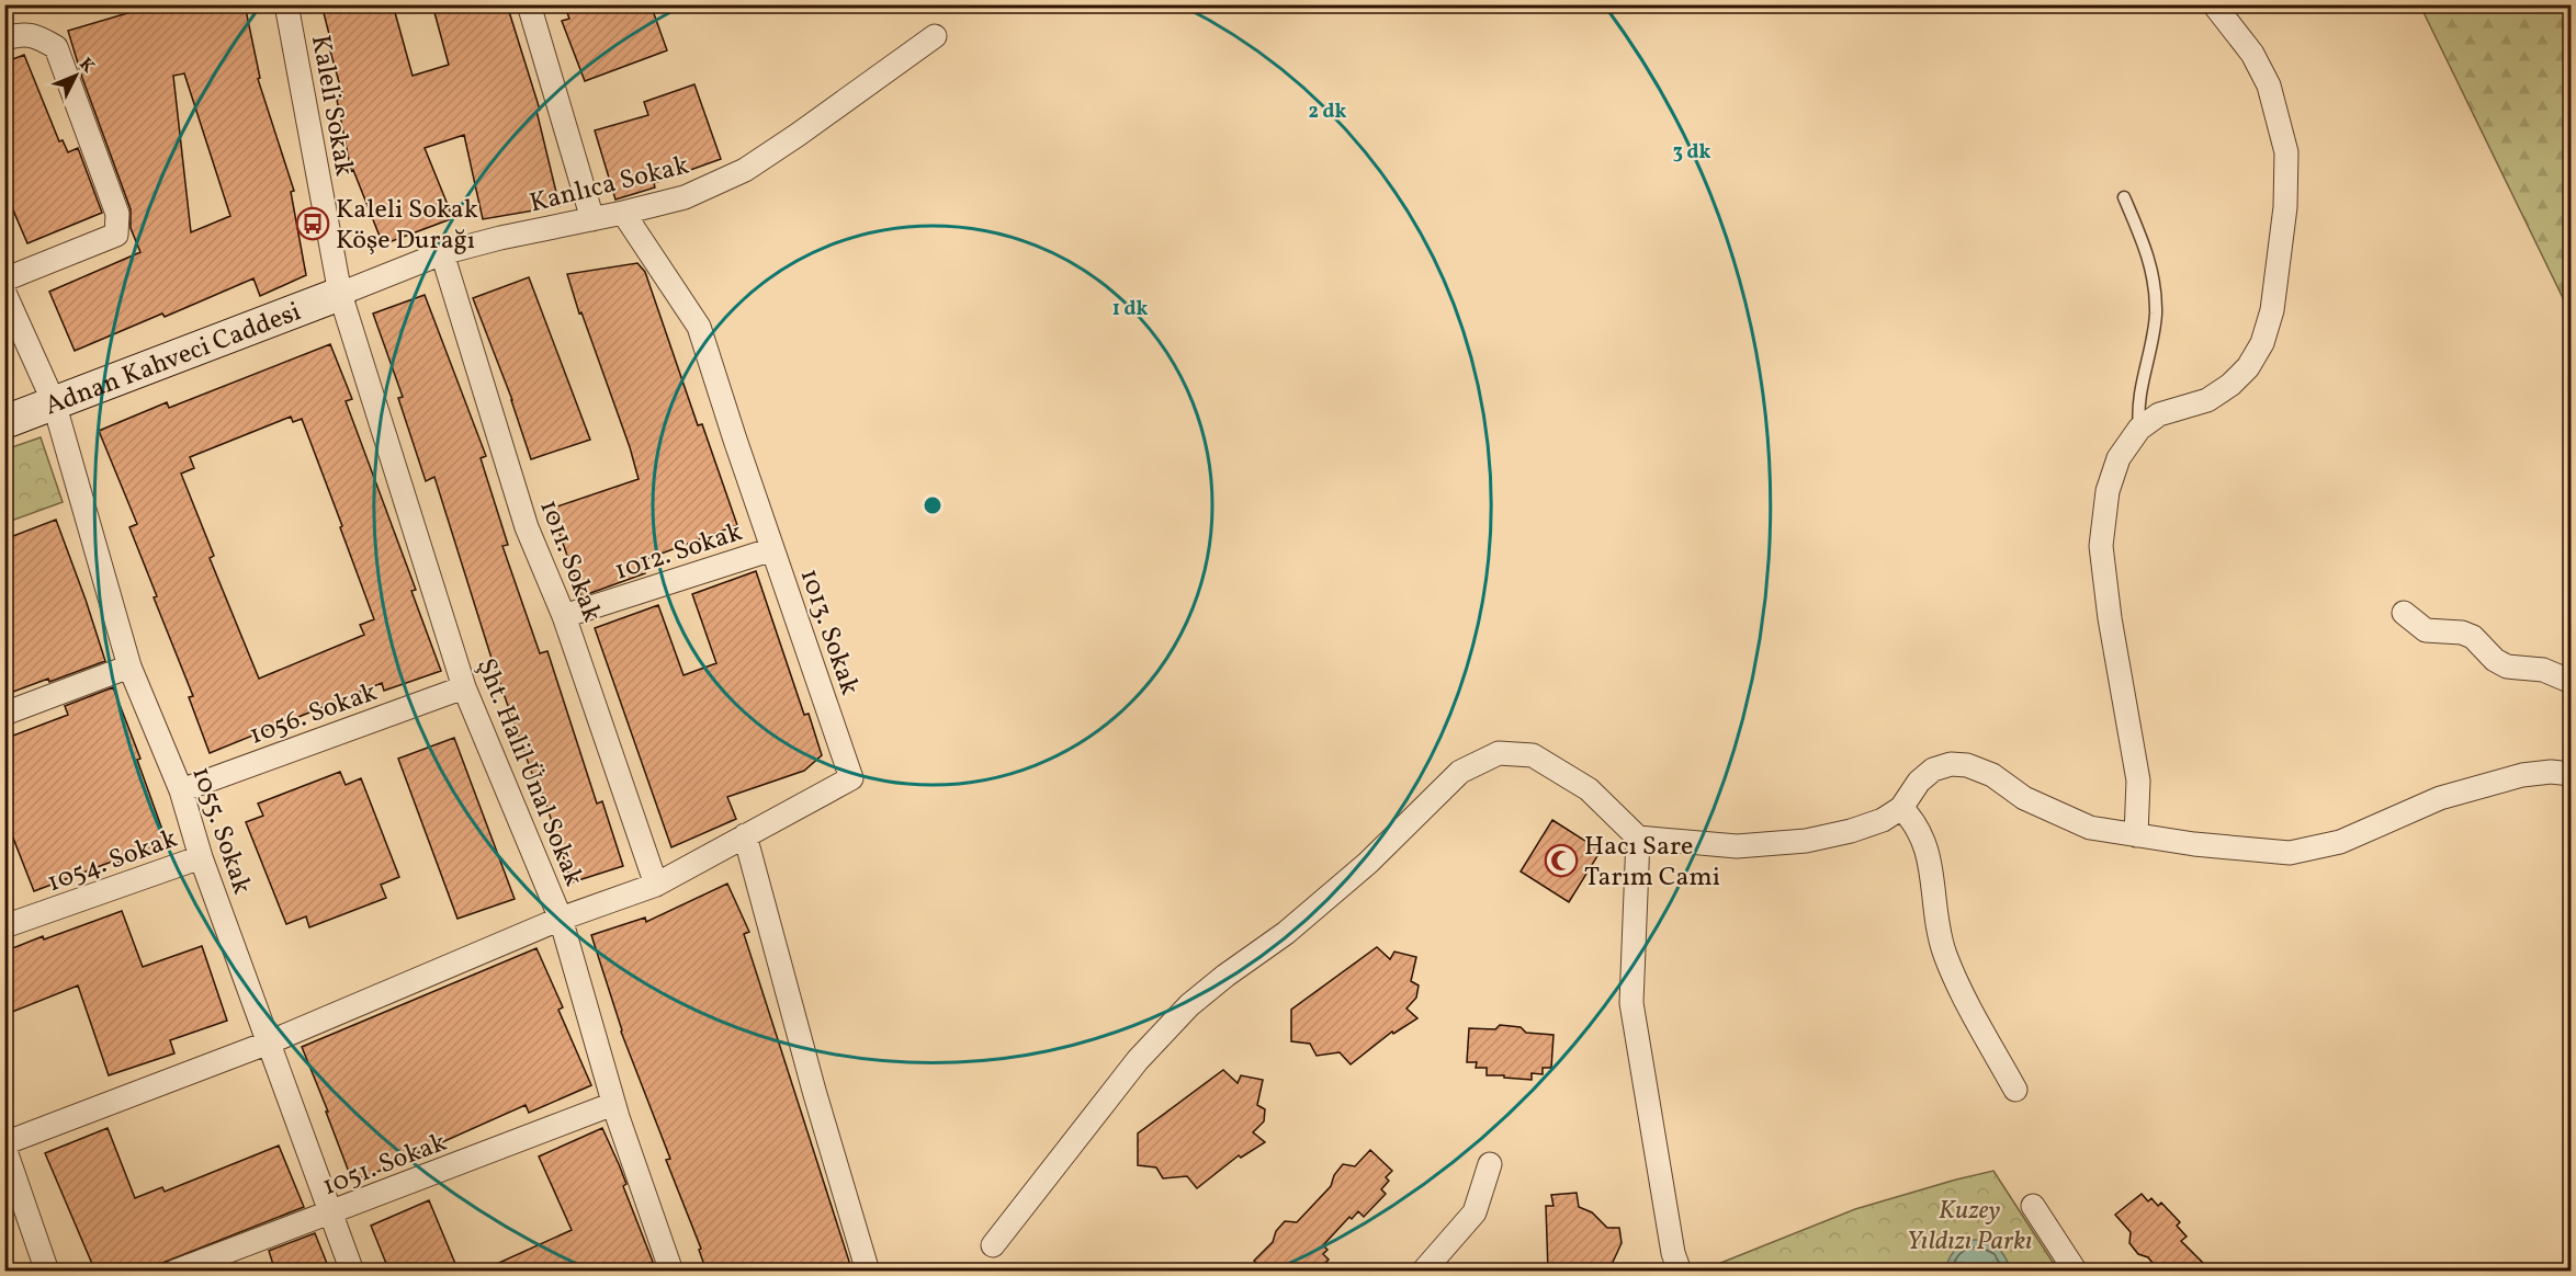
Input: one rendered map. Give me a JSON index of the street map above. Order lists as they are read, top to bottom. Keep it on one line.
{"streets":{"street":["Kaleli Sokak","Kanlıca Sokak","Adnan Kahveci Caddesi","1012. Sokak","1011. Sokak","1013. Sokak","1056. Sokak","Şht. Halil Ünal Sokak","1055. Sokak","1054. Sokak","1051. Sokak"]},"crossings":[["Kaleli Sokak","Kanlıca Sokak"],["Kaleli Sokak","Adnan Kahveci Caddesi"],["Kaleli Sokak","Şht. Halil Ünal Sokak"],["Kanlıca Sokak","Adnan Kahveci Caddesi"],["Kanlıca Sokak","1011. Sokak"],["Kanlıca Sokak","1013. Sokak"],["Kanlıca Sokak","Şht. Halil Ünal Sokak"],["Adnan Kahveci Caddesi","Şht. Halil Ünal Sokak"],["Adnan Kahveci Caddesi","1055. Sokak"],["1012. Sokak","1011. Sokak"],["1012. Sokak","1013. Sokak"],["1011. Sokak","1013. Sokak"],["1013. Sokak","Şht. Halil Ünal Sokak"],["1013. Sokak","1055. Sokak"],["1056. Sokak","Şht. Halil Ünal Sokak"],["1056. Sokak","1055. Sokak"],["Şht. Halil Ünal Sokak","1051. Sokak"],["1055. Sokak","1054. Sokak"],["1055. Sokak","1051. Sokak"]],"parks":["Kuzey Yıldızı Parkı"],"places":{"bus stop":["Kaleli Sokak Köşe Durağı"],"mosque":["Hacı Sare Tarım Cami"]},"north":"top right","rings":["2 dk","3 dk","1 dk"]}
